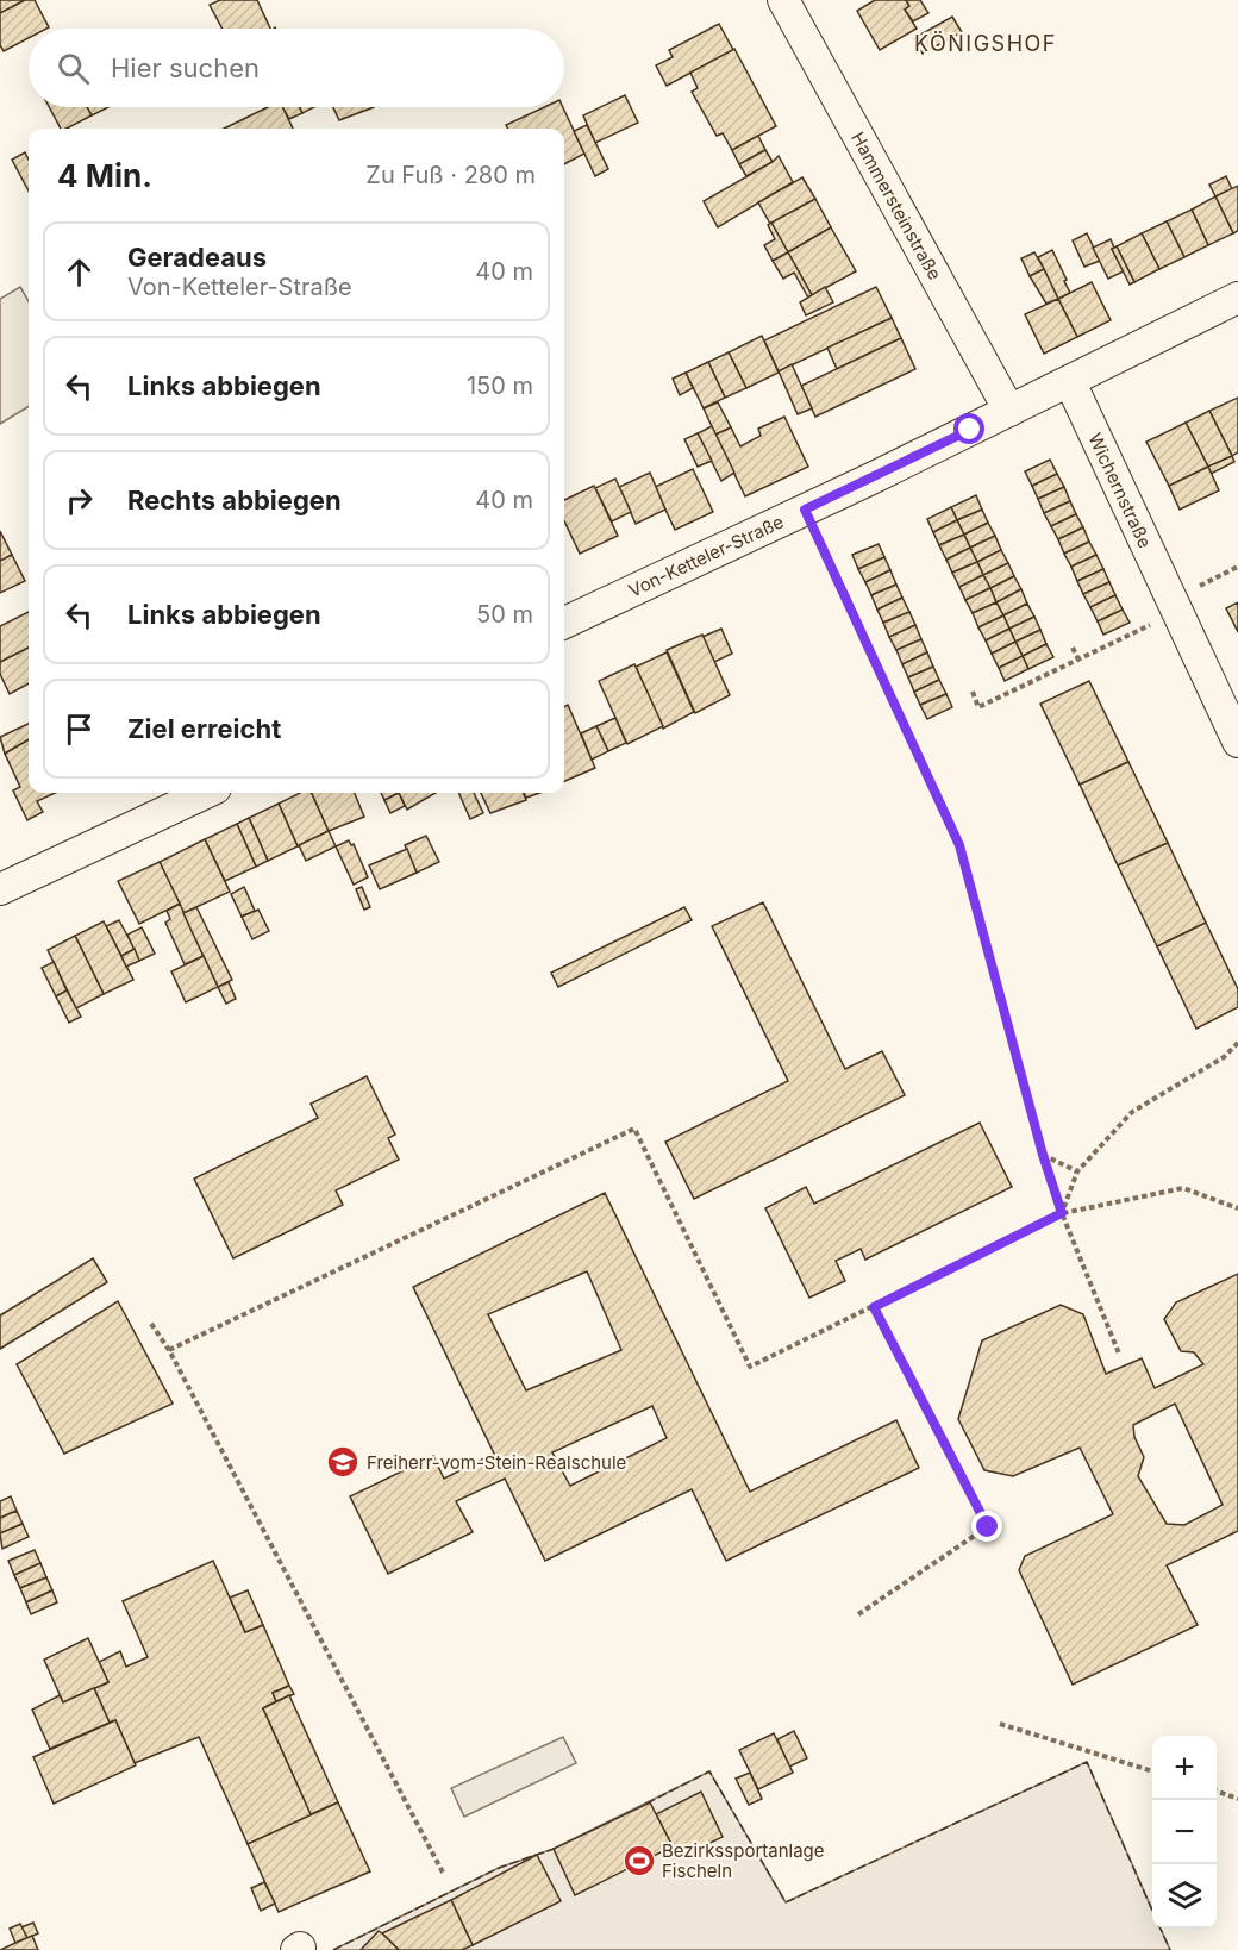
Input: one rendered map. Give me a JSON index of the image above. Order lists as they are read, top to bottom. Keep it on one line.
{"streets":{"street":["Hammersteinstraße","Wichernstraße","Von-Ketteler-Straße"]},"crossings":[["Hammersteinstraße","Von-Ketteler-Straße"],["Wichernstraße","Von-Ketteler-Straße"]],"districts":["KÖNIGSHOF"],"places":{"school or university":["Freiherr-vom-Stein-Realschule"],"sports":["Bezirkssportanlage Fischeln"]},"page":{"search":"Hier suchen","heading":["4 Min.","Zu Fuß · 280 m"],"list":[["Geradeaus","Von-Ketteler-Straße","40 m"],["Links abbiegen","150 m"],["Rechts abbiegen","40 m"],["Links abbiegen","50 m"],"Ziel erreicht"],"map_buttons":["+","−"]}}
